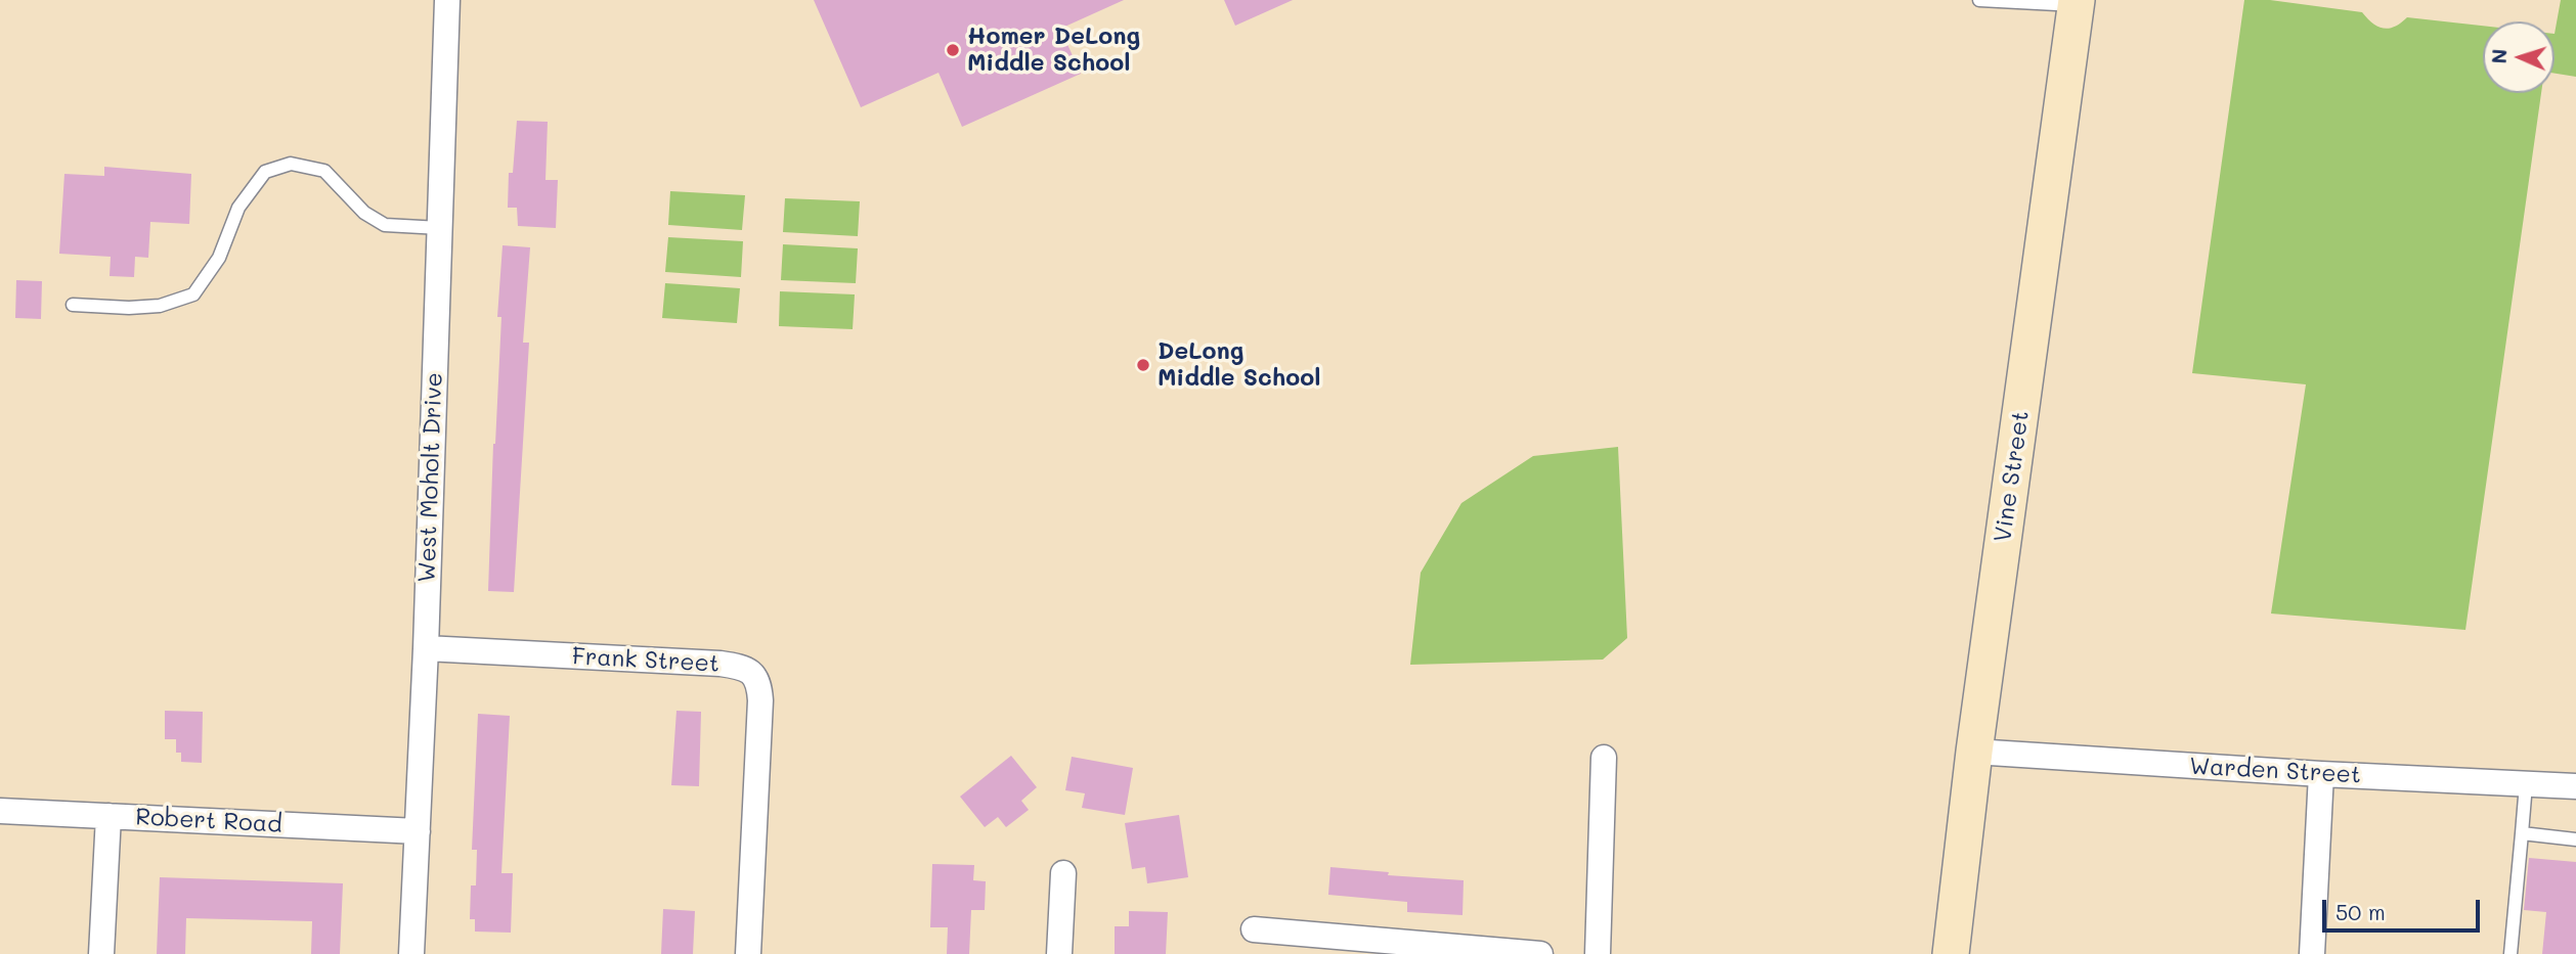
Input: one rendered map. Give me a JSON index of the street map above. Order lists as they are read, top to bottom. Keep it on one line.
{"streets":{"street":["Vine Street","West Moholt Drive","Frank Street","Warden Street","Robert Road"]},"crossings":[["Vine Street","Warden Street"],["West Moholt Drive","Frank Street"],["West Moholt Drive","Robert Road"]],"places":["Homer DeLong Middle School","DeLong Middle School"],"scale_bar":"50 m","north":"left"}
